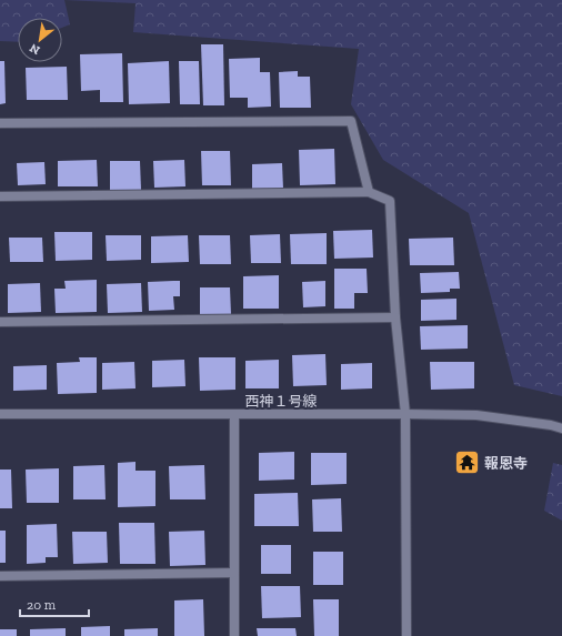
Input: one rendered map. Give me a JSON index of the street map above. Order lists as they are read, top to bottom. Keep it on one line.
{"streets":{"street":["西神１号線"]},"places":{"temple":["報恩寺"]},"scale_bar":"20 m","north":"bottom left"}
